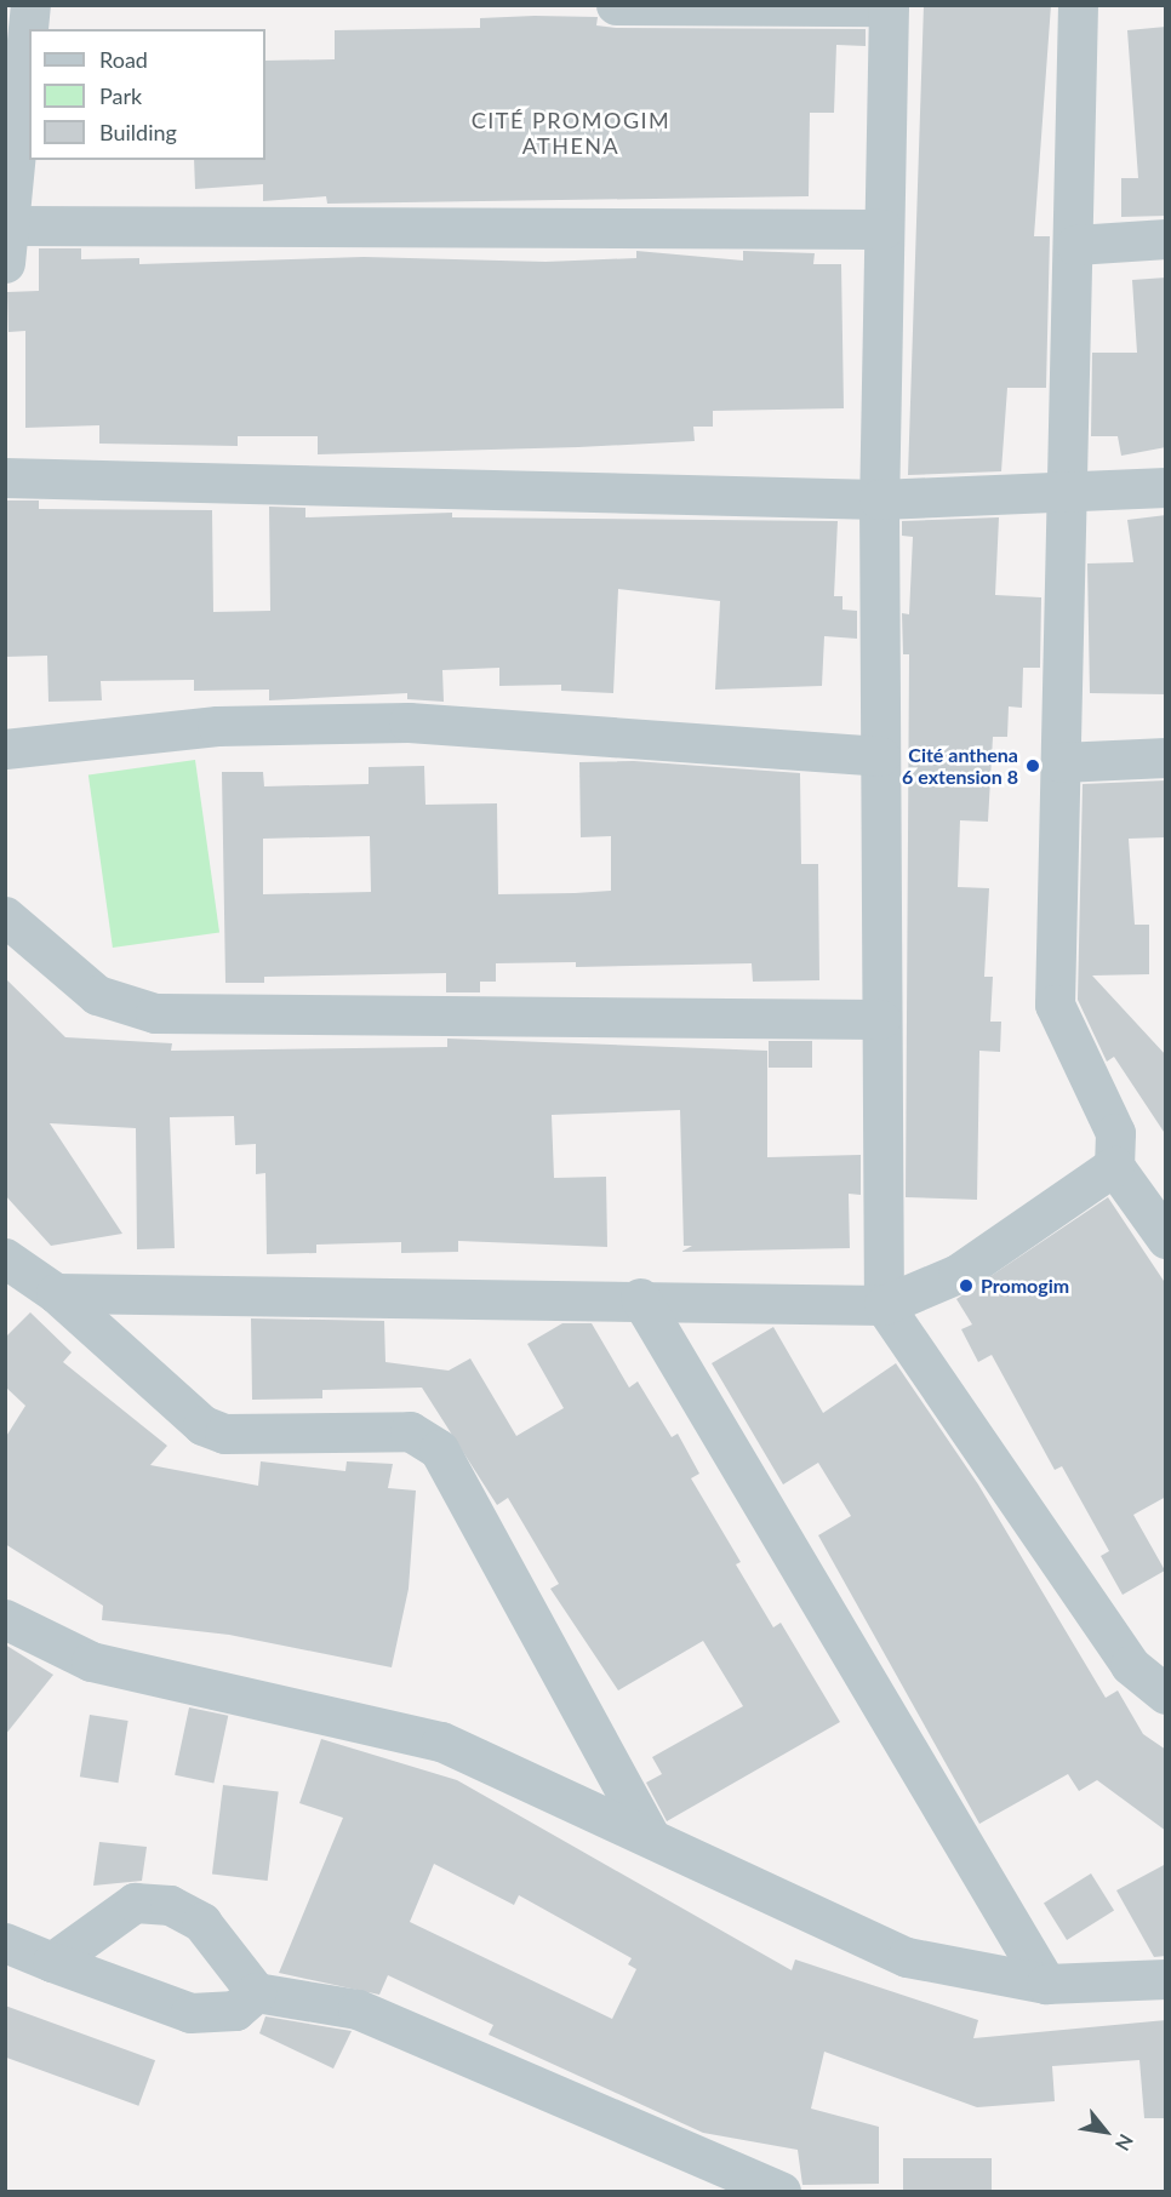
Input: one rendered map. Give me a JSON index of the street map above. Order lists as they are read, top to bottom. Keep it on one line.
{"districts":["CITÉ PROMOGIM ATHENA"],"places":["Cité anthena 6 extension 8","Promogim"],"legend":["Road","Park","Building"],"north":"bottom right"}
